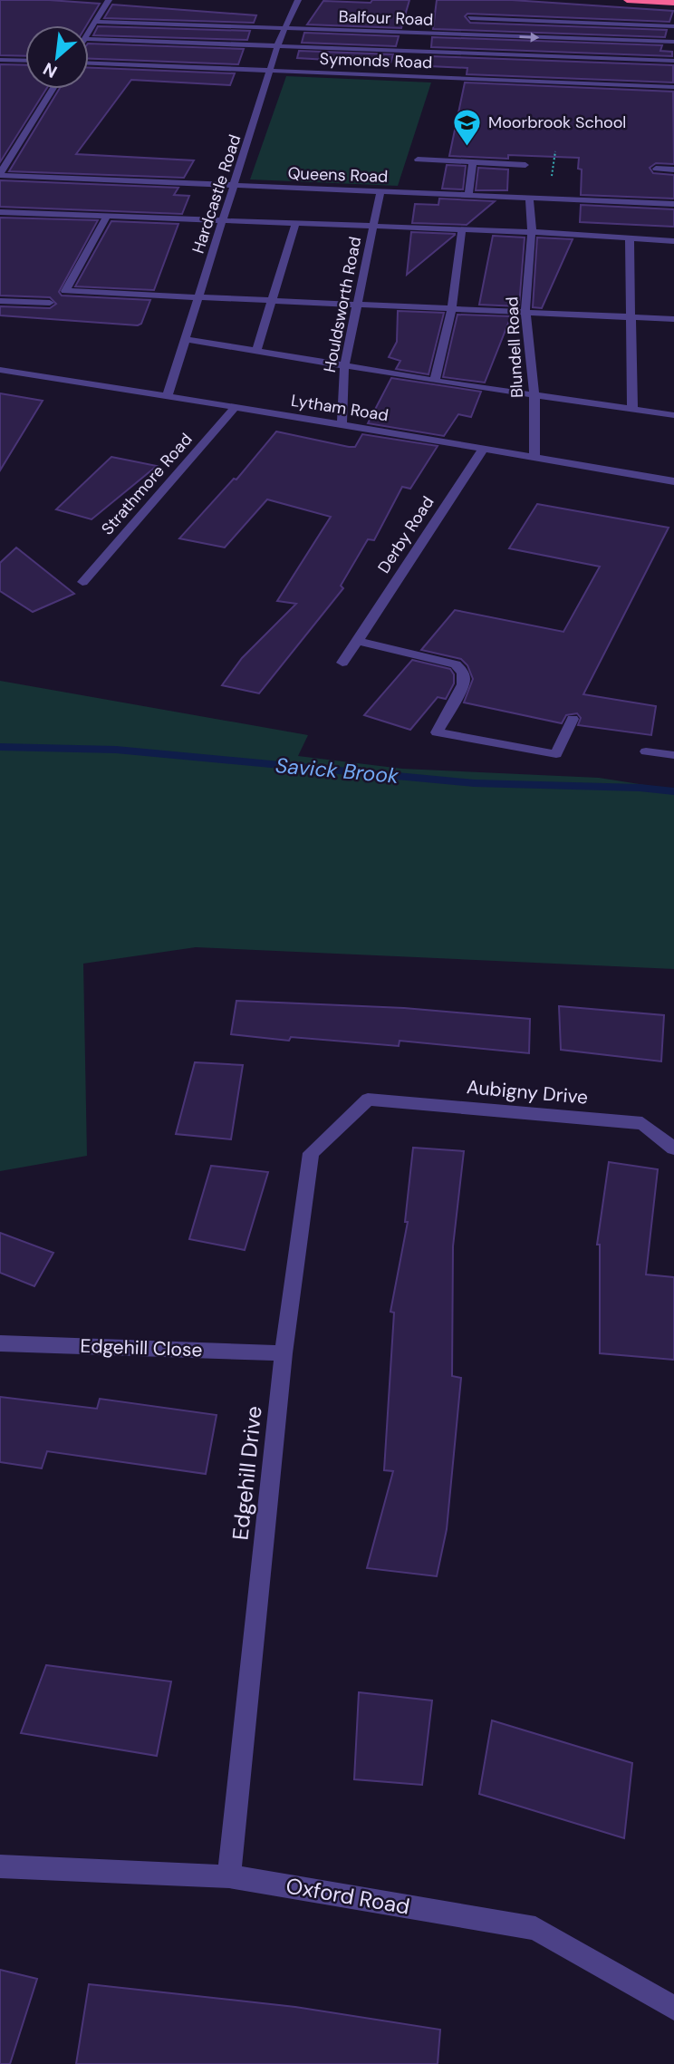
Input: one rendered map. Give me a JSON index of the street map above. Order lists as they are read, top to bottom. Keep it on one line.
{"streets":{"street":["Balfour Road","Symonds Road","Queens Road","Hardcastle Road","Houldsworth Road","Blundell Road","Lytham Road","Strathmore Road","Derby Road","Aubigny Drive","Edgehill Close","Edgehill Drive","Oxford Road"]},"crossings":[["Balfour Road","Hardcastle Road"],["Symonds Road","Hardcastle Road"],["Queens Road","Hardcastle Road"],["Queens Road","Houldsworth Road"],["Queens Road","Blundell Road"],["Hardcastle Road","Lytham Road"],["Houldsworth Road","Lytham Road"],["Blundell Road","Lytham Road"],["Lytham Road","Strathmore Road"],["Lytham Road","Derby Road"],["Aubigny Drive","Edgehill Drive"],["Edgehill Close","Edgehill Drive"],["Edgehill Drive","Oxford Road"]],"water":["Savick Brook"],"places":{"school or university":["Moorbrook School"]},"north":"bottom left"}
